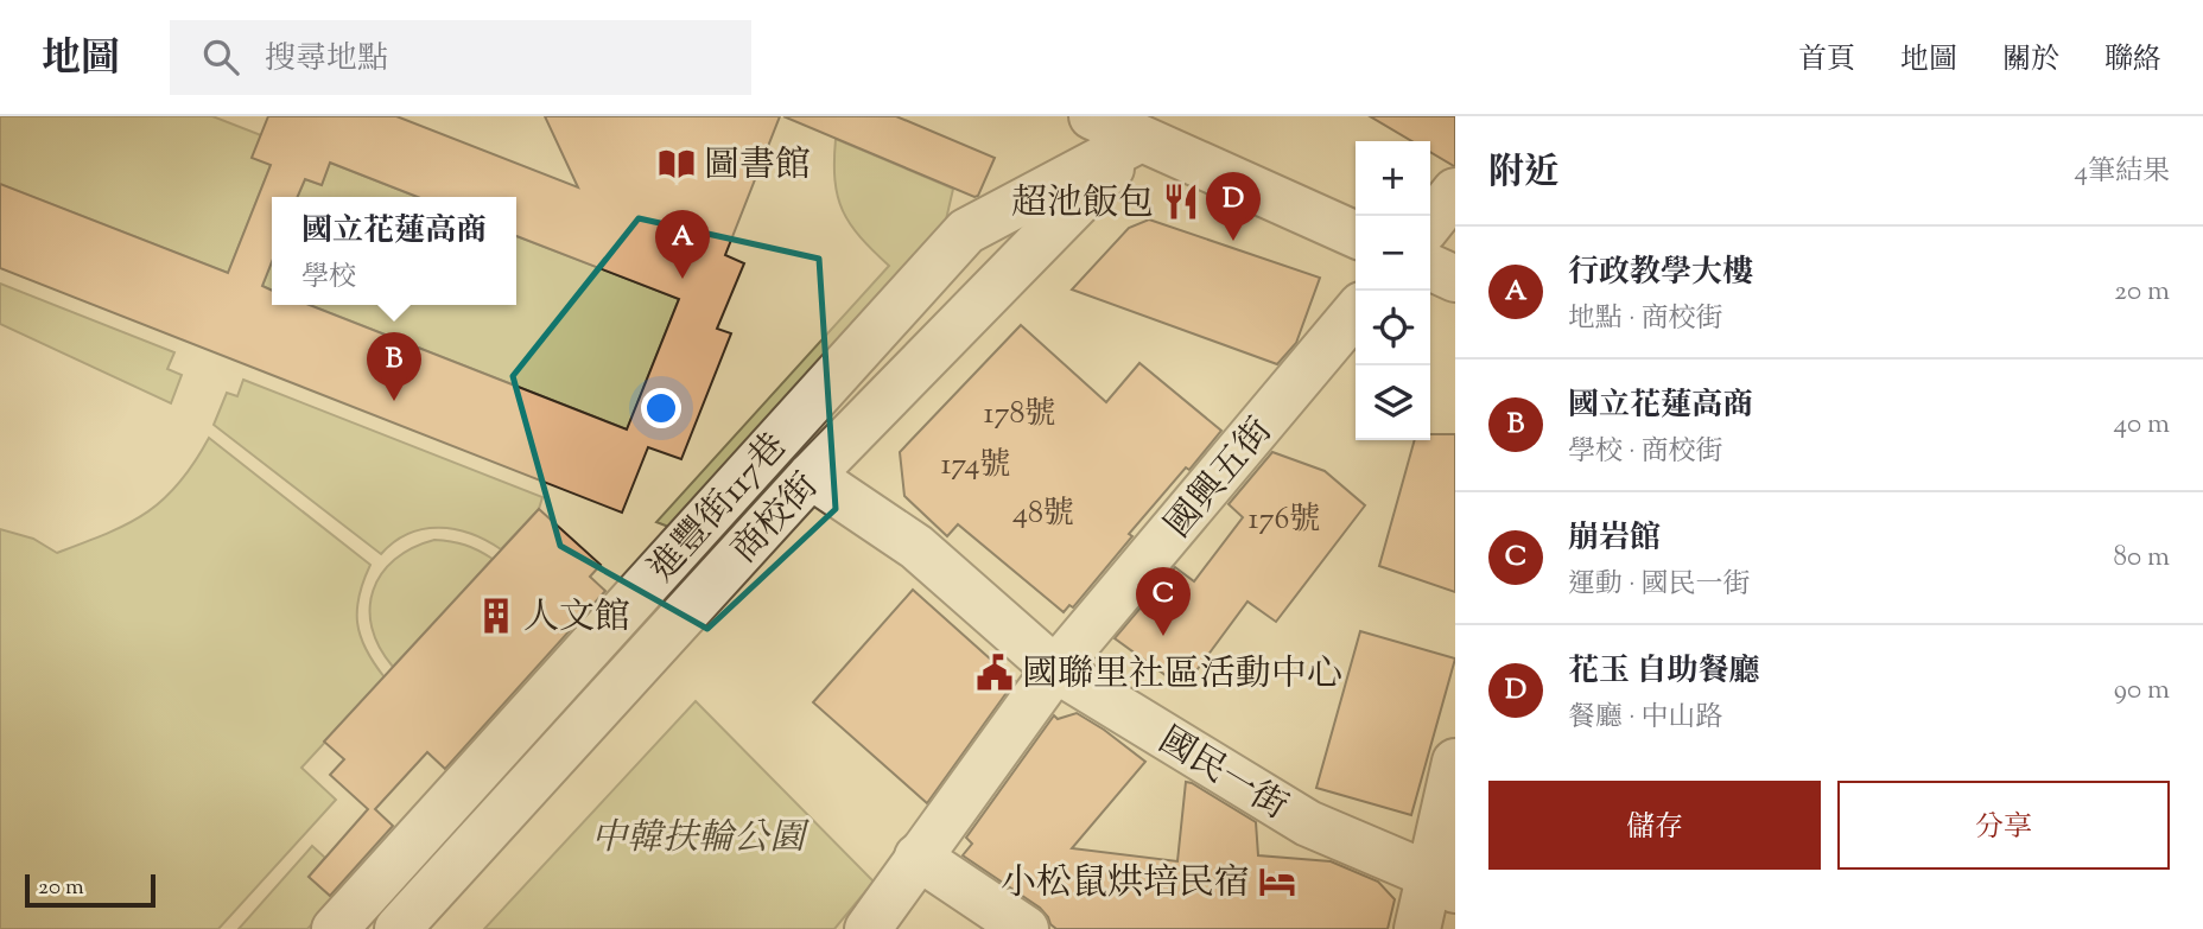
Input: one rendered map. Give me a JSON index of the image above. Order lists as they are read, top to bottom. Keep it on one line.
{"streets":{"street":["國興五街","進豐街117巷","商校街","國民一街"]},"crossings":[["國興五街","國民一街"],["進豐街117巷","商校街"],["商校街","國民一街"]],"parks":["中韓扶輪公園"],"places":{"library":["圖書館"],"restaurant":["超池飯包"],"building":["人文館"],"public building":["國聯里社區活動中心"],"hotel":["小松鼠烘培民宿"]},"house_numbers":["178號","174號","48號","176號"],"scale_bar":"20 m","page":{"header":"地圖","search":"搜尋地點","nav":["首頁","地圖","關於","聯絡"],"heading":["附近","4筆結果"],"map_buttons":["+","−"],"pins":["D","A","B","C"],"popup":["國立花蓮高商","學校"],"list":[{"mark":"A","name":"行政教學大樓","note":"地點 · 商校街","value":"20 m"},{"mark":"B","name":"國立花蓮高商","note":"學校 · 商校街","value":"40 m"},{"mark":"C","name":"崩岩館","note":"運動 · 國民一街","value":"80 m"},{"mark":"D","name":"花玉 自助餐廳","note":"餐廳 · 中山路","value":"90 m"}],"buttons":["儲存","分享"],"scale":"20 m"}}
